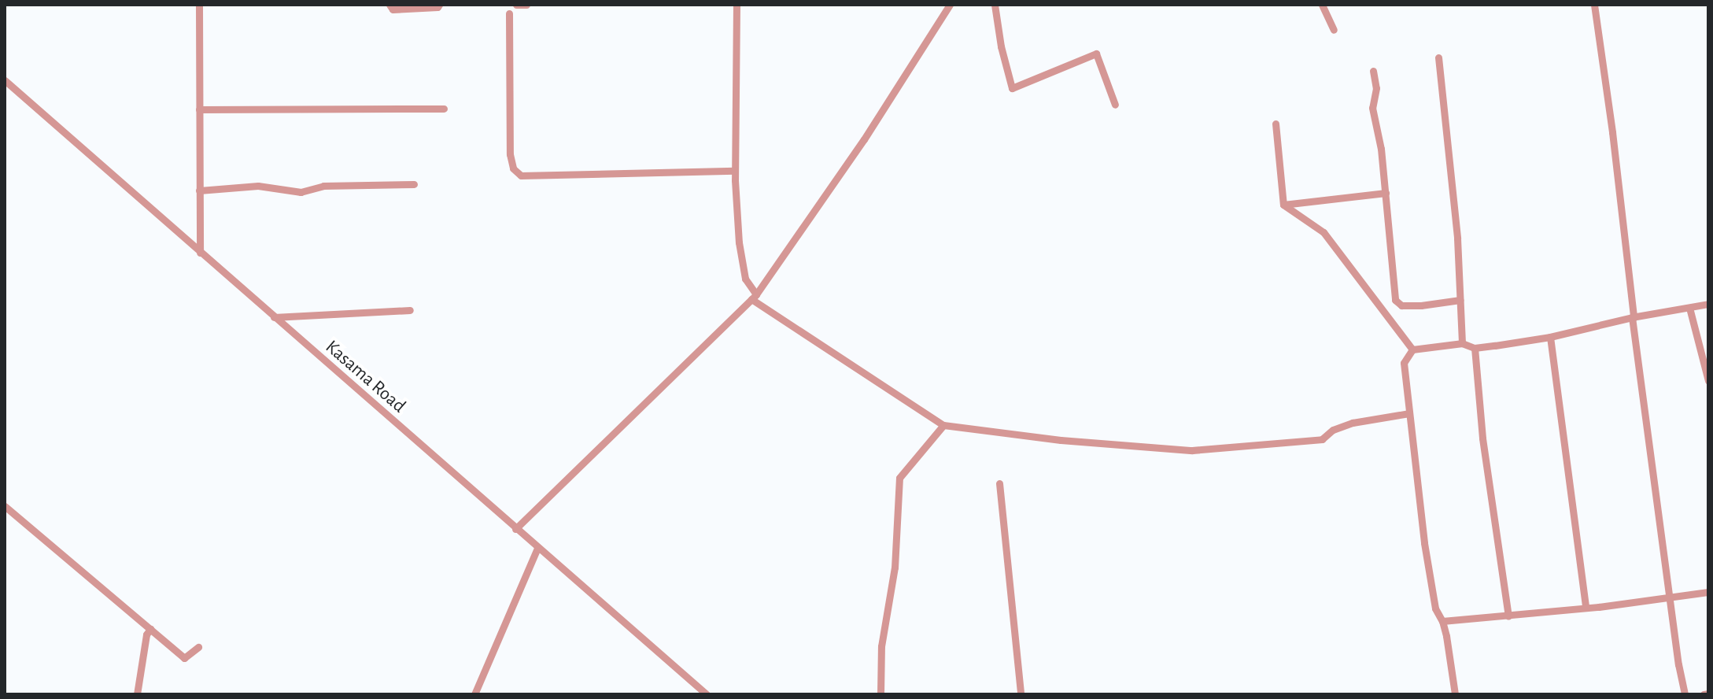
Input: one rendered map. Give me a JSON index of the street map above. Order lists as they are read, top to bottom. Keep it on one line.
{"streets":{"street":["Kasama Road"]}}
